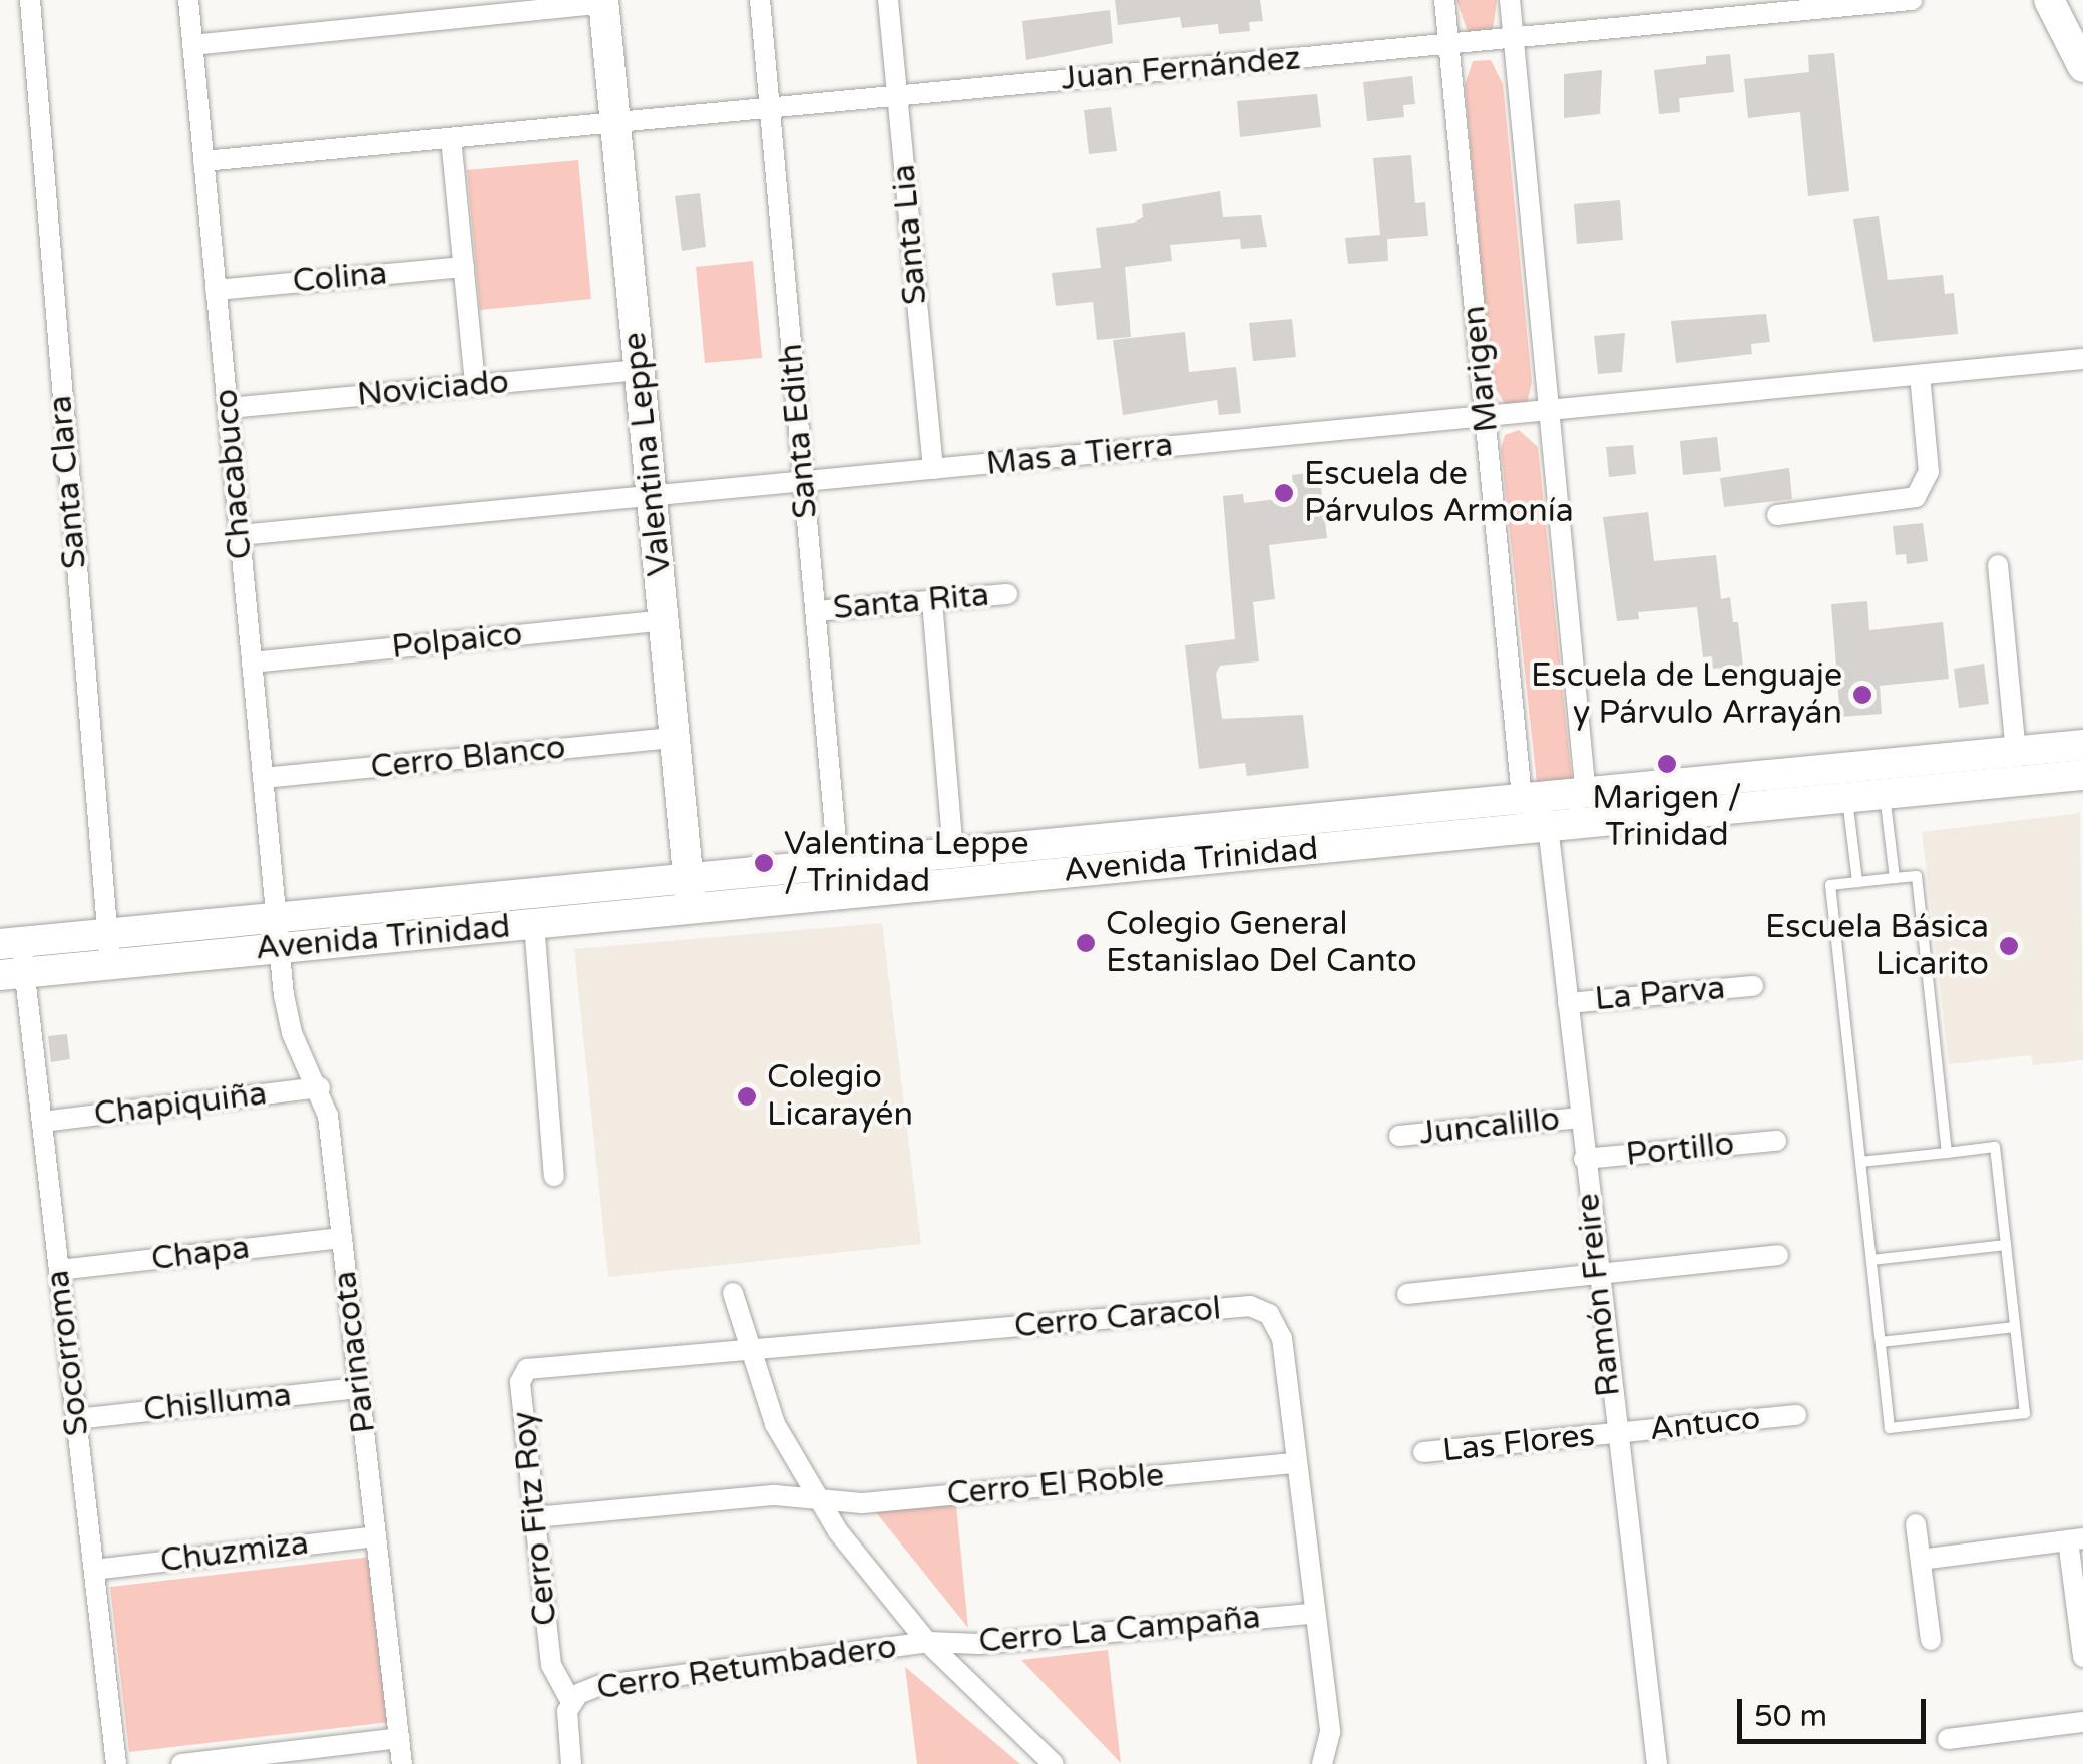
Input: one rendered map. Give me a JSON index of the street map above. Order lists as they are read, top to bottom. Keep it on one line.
{"streets":{"main road":["Valentina Leppe","Avenida Trinidad"],"street":["Juan Fernández","Santa Lia","Colina","Marigen","Noviciado","Santa Edith","Mas a Tierra","Chacabuco","Santa Clara","Santa Rita","Polpaico","Cerro Blanco","La Parva","Chapiquiña","Juncalillo","Portillo","Chapa","Ramón Freire","Cerro Caracol","Parinacota","Socorroma","Chislluma","Antuco","Las Flores","Cerro El Roble","Cerro Fitz Roy","Chuzmiza","Cerro La Campaña","Cerro Retumbadero"]},"crossings":[["Juan Fernández","Santa Lia"],["Juan Fernández","Marigen"],["Juan Fernández","Santa Edith"],["Juan Fernández","Valentina Leppe"],["Juan Fernández","Chacabuco"],["Santa Lia","Mas a Tierra"],["Colina","Chacabuco"],["Marigen","Mas a Tierra"],["Marigen","Avenida Trinidad"],["Noviciado","Valentina Leppe"],["Noviciado","Chacabuco"],["Santa Edith","Mas a Tierra"],["Santa Edith","Santa Rita"],["Santa Edith","Avenida Trinidad"],["Valentina Leppe","Mas a Tierra"],["Valentina Leppe","Polpaico"],["Valentina Leppe","Cerro Blanco"],["Valentina Leppe","Avenida Trinidad"],["Mas a Tierra","Chacabuco"],["Chacabuco","Polpaico"],["Chacabuco","Cerro Blanco"],["Chacabuco","Avenida Trinidad"],["Chacabuco","Parinacota"],["Santa Clara","Avenida Trinidad"],["Avenida Trinidad","Ramón Freire"],["Avenida Trinidad","Parinacota"],["Avenida Trinidad","Socorroma"],["La Parva","Ramón Freire"],["Chapiquiña","Parinacota"],["Chapiquiña","Socorroma"],["Juncalillo","Ramón Freire"],["Portillo","Ramón Freire"],["Chapa","Parinacota"],["Chapa","Socorroma"],["Ramón Freire","Antuco"],["Ramón Freire","Las Flores"],["Cerro Caracol","Cerro El Roble"],["Cerro Caracol","Cerro Fitz Roy"],["Cerro Caracol","Cerro La Campaña"],["Parinacota","Chislluma"],["Parinacota","Chuzmiza"],["Socorroma","Chislluma"],["Socorroma","Chuzmiza"],["Antuco","Las Flores"],["Cerro El Roble","Cerro Fitz Roy"],["Cerro Fitz Roy","Cerro Retumbadero"],["Cerro La Campaña","Cerro Retumbadero"]],"places":["Escuela de Párvulos Armonía","Escuela de Lenguaje y Párvulo Arrayán","Marigen / Trinidad","Valentina Leppe / Trinidad","Colegio General Estanislao Del Canto","Escuela Básica Licarito","Colegio Licarayén"],"scale_bar":"50 m"}
